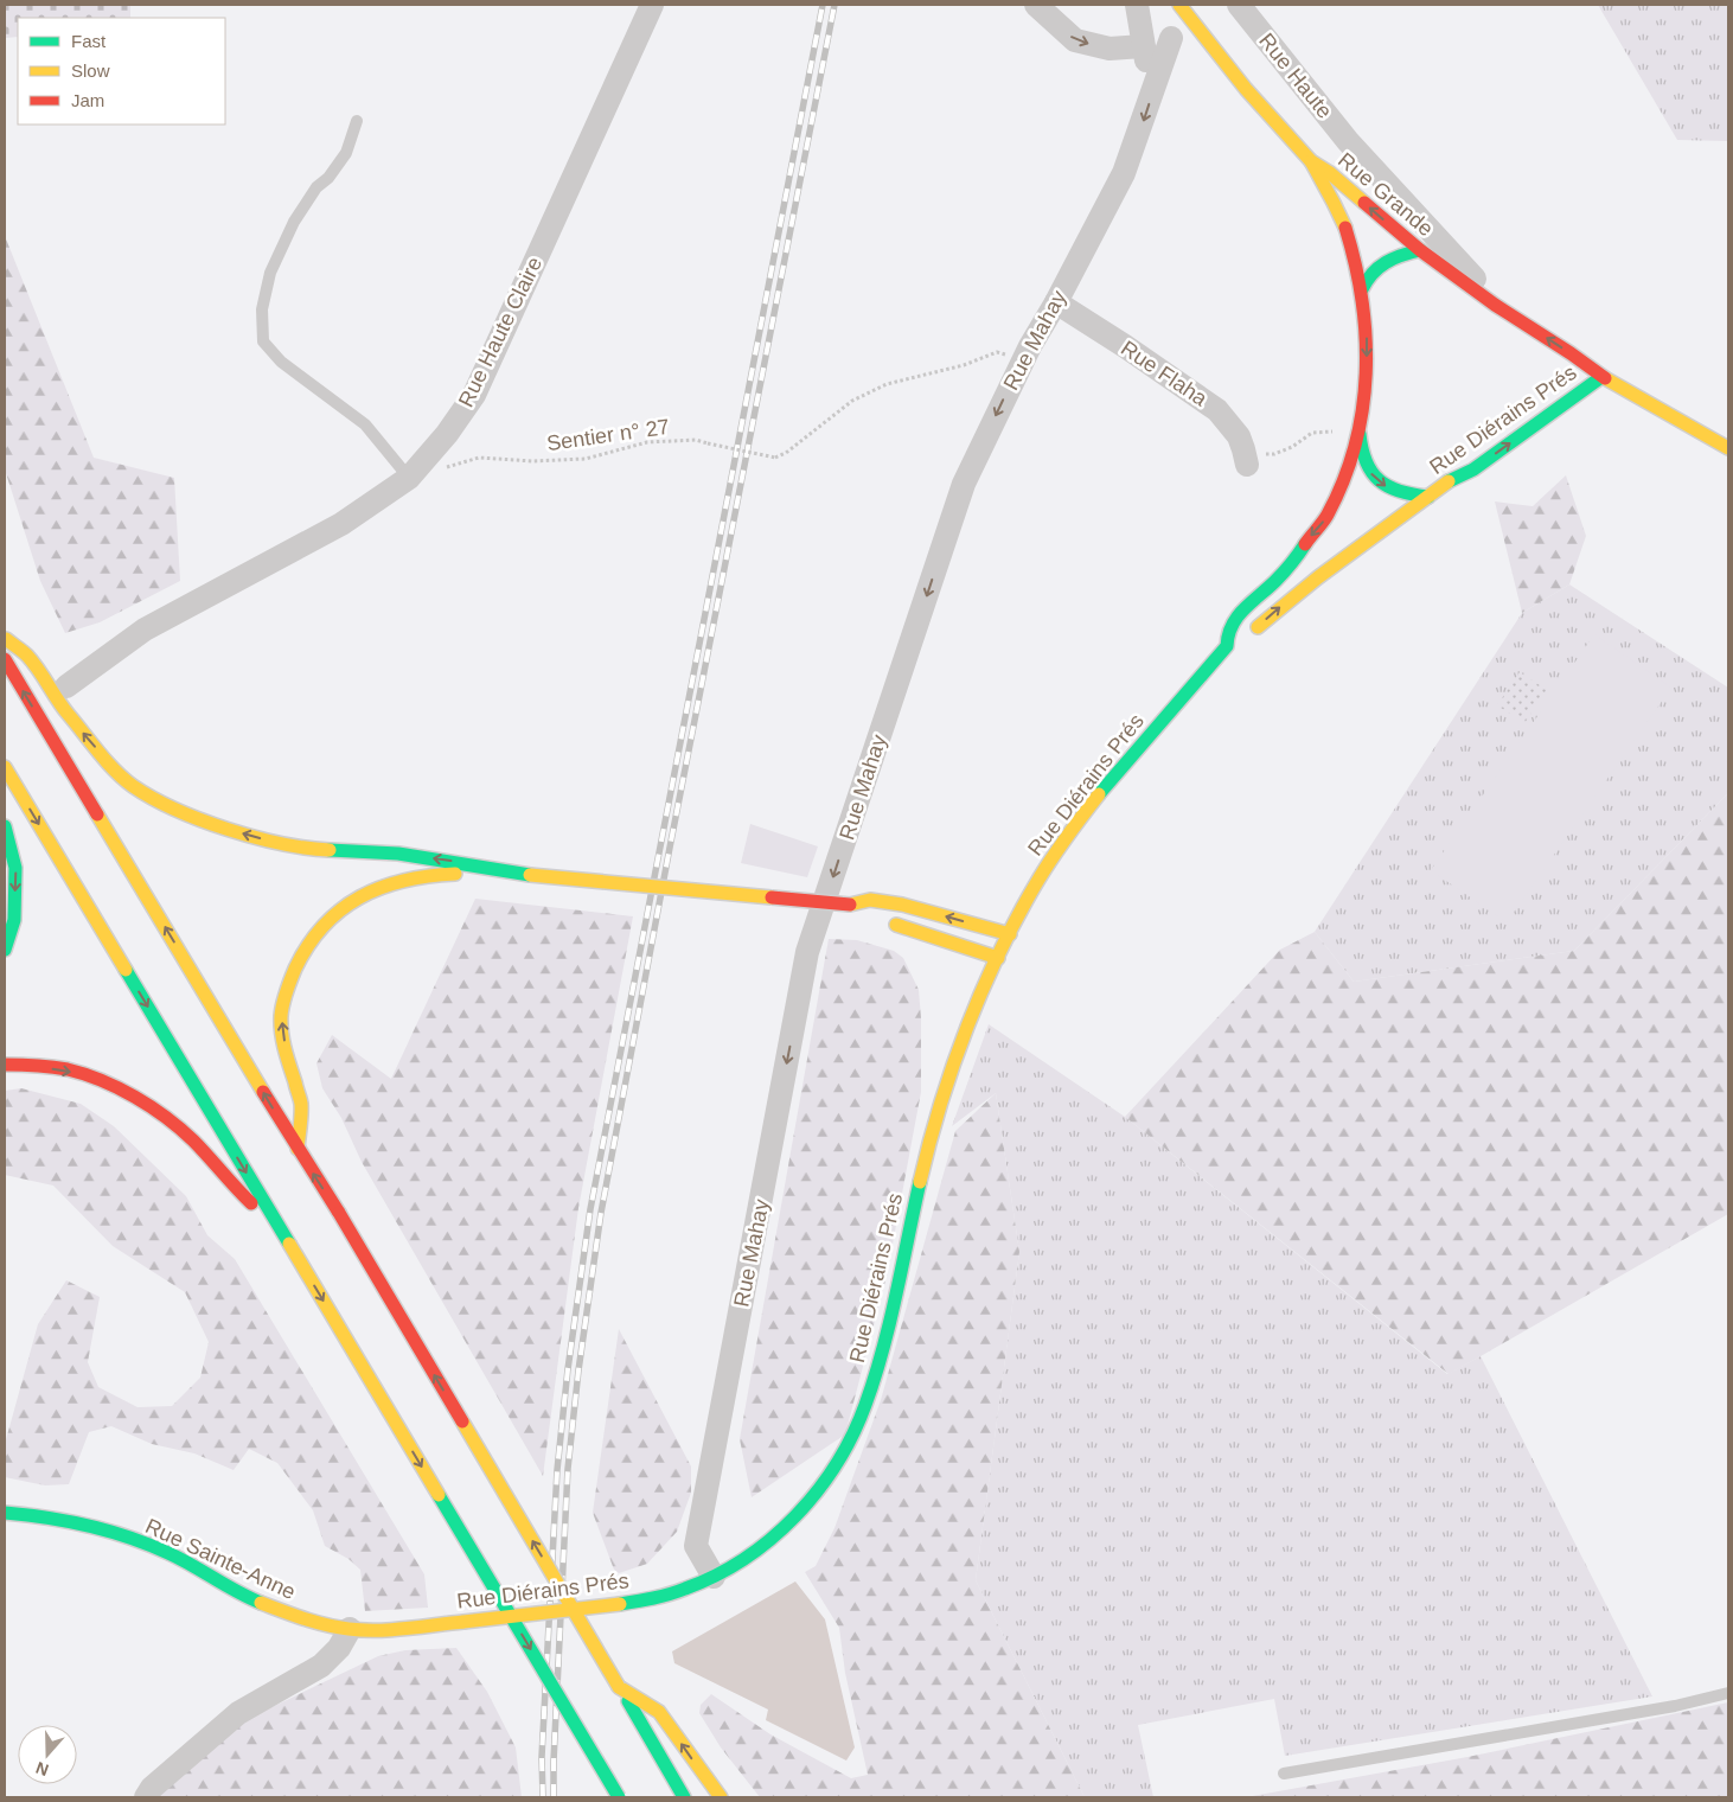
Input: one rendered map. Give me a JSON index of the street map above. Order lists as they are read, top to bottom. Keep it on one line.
{"streets":{"main road":["Rue Grande","Rue Diérains Prés","Rue Sainte-Anne"],"street":["Rue Haute","Rue Haute Claire","Rue Mahay","Rue Flaha"],"path":["Sentier n° 27"]},"crossings":[["Rue Haute","Rue Grande"],["Rue Grande","Rue Diérains Prés"],["Rue Haute Claire","Sentier n° 27"],["Rue Mahay","Rue Flaha"],["Rue Mahay","Rue Diérains Prés"],["Rue Mahay","Sentier n° 27"],["Rue Diérains Prés","Rue Sainte-Anne"]],"one_way":["Rue Grande","Rue Mahay"],"legend":["Fast","Slow","Jam"],"north":"bottom"}
